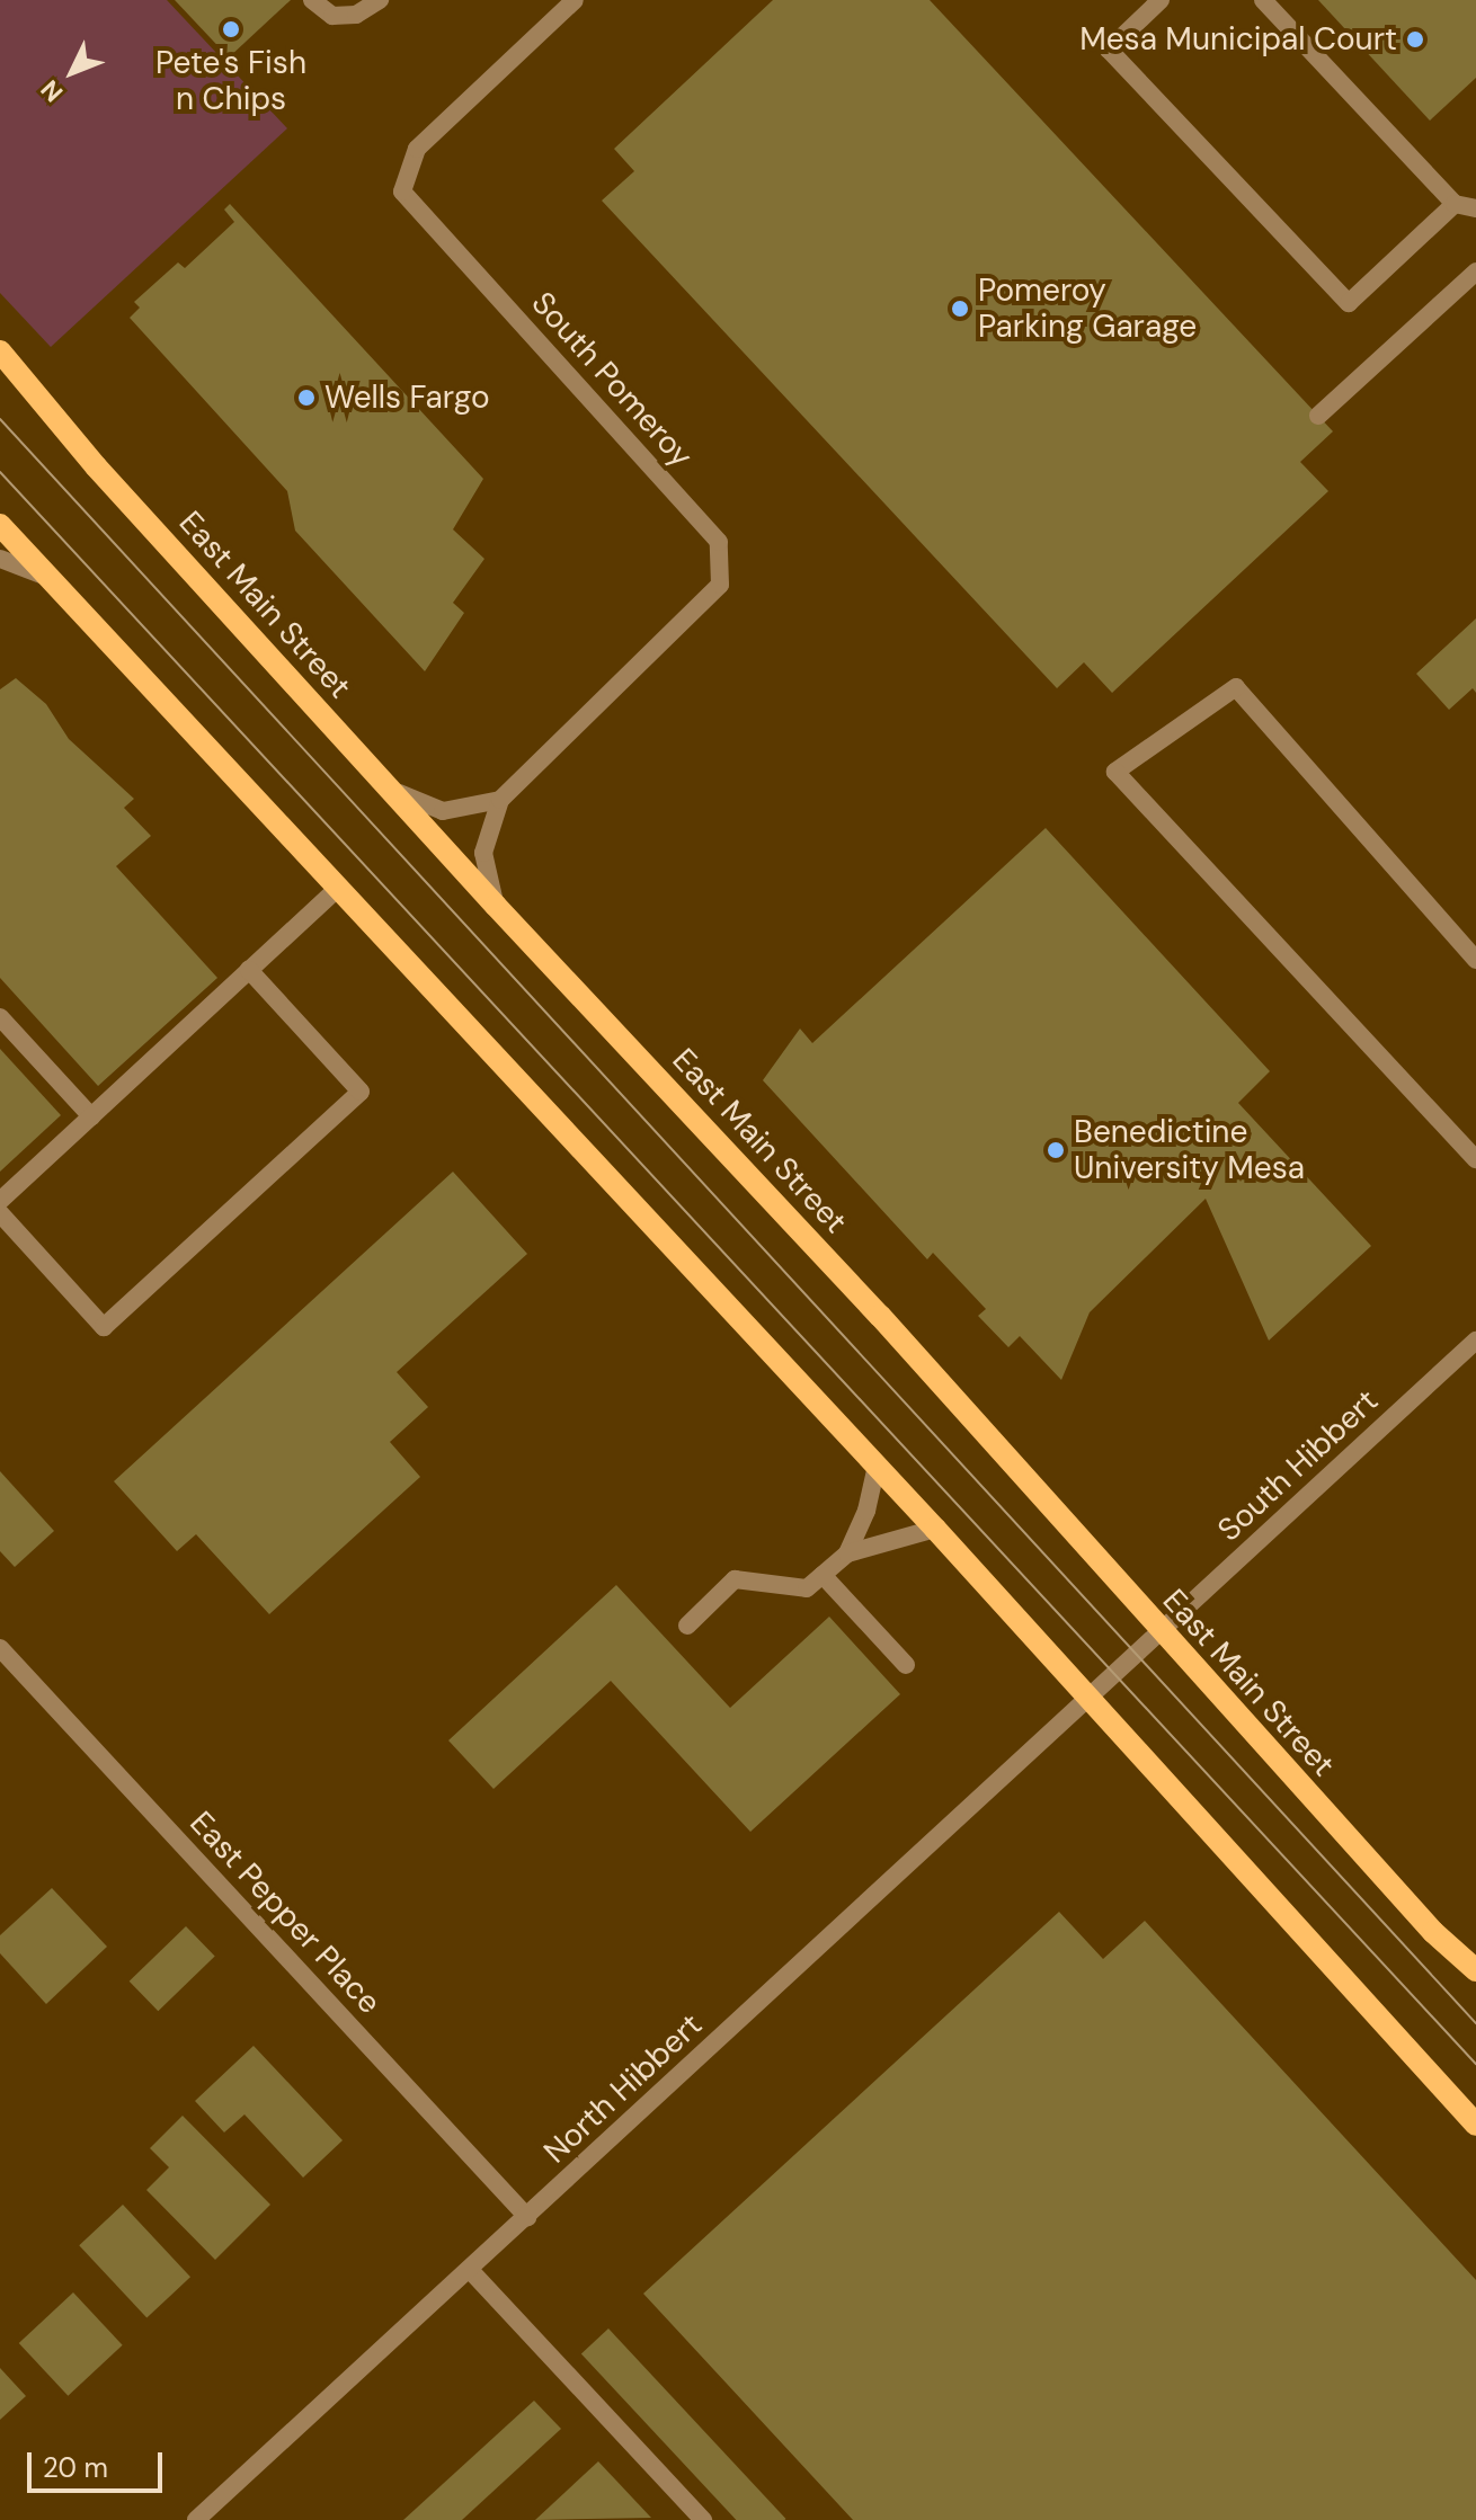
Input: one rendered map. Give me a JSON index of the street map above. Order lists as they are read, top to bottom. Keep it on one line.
{"streets":{"main road":["East Main Street"],"street":["South Pomeroy","South Hibbert","East Pepper Place","North Hibbert"]},"crossings":[["South Pomeroy","East Main Street"],["East Main Street","South Hibbert"],["South Hibbert","North Hibbert"],["East Pepper Place","North Hibbert"]],"places":["Pete's Fish n Chips","Mesa Municipal Court","Pomeroy Parking Garage","Wells Fargo","Benedictine University Mesa"],"scale_bar":"20 m","north":"bottom left"}
